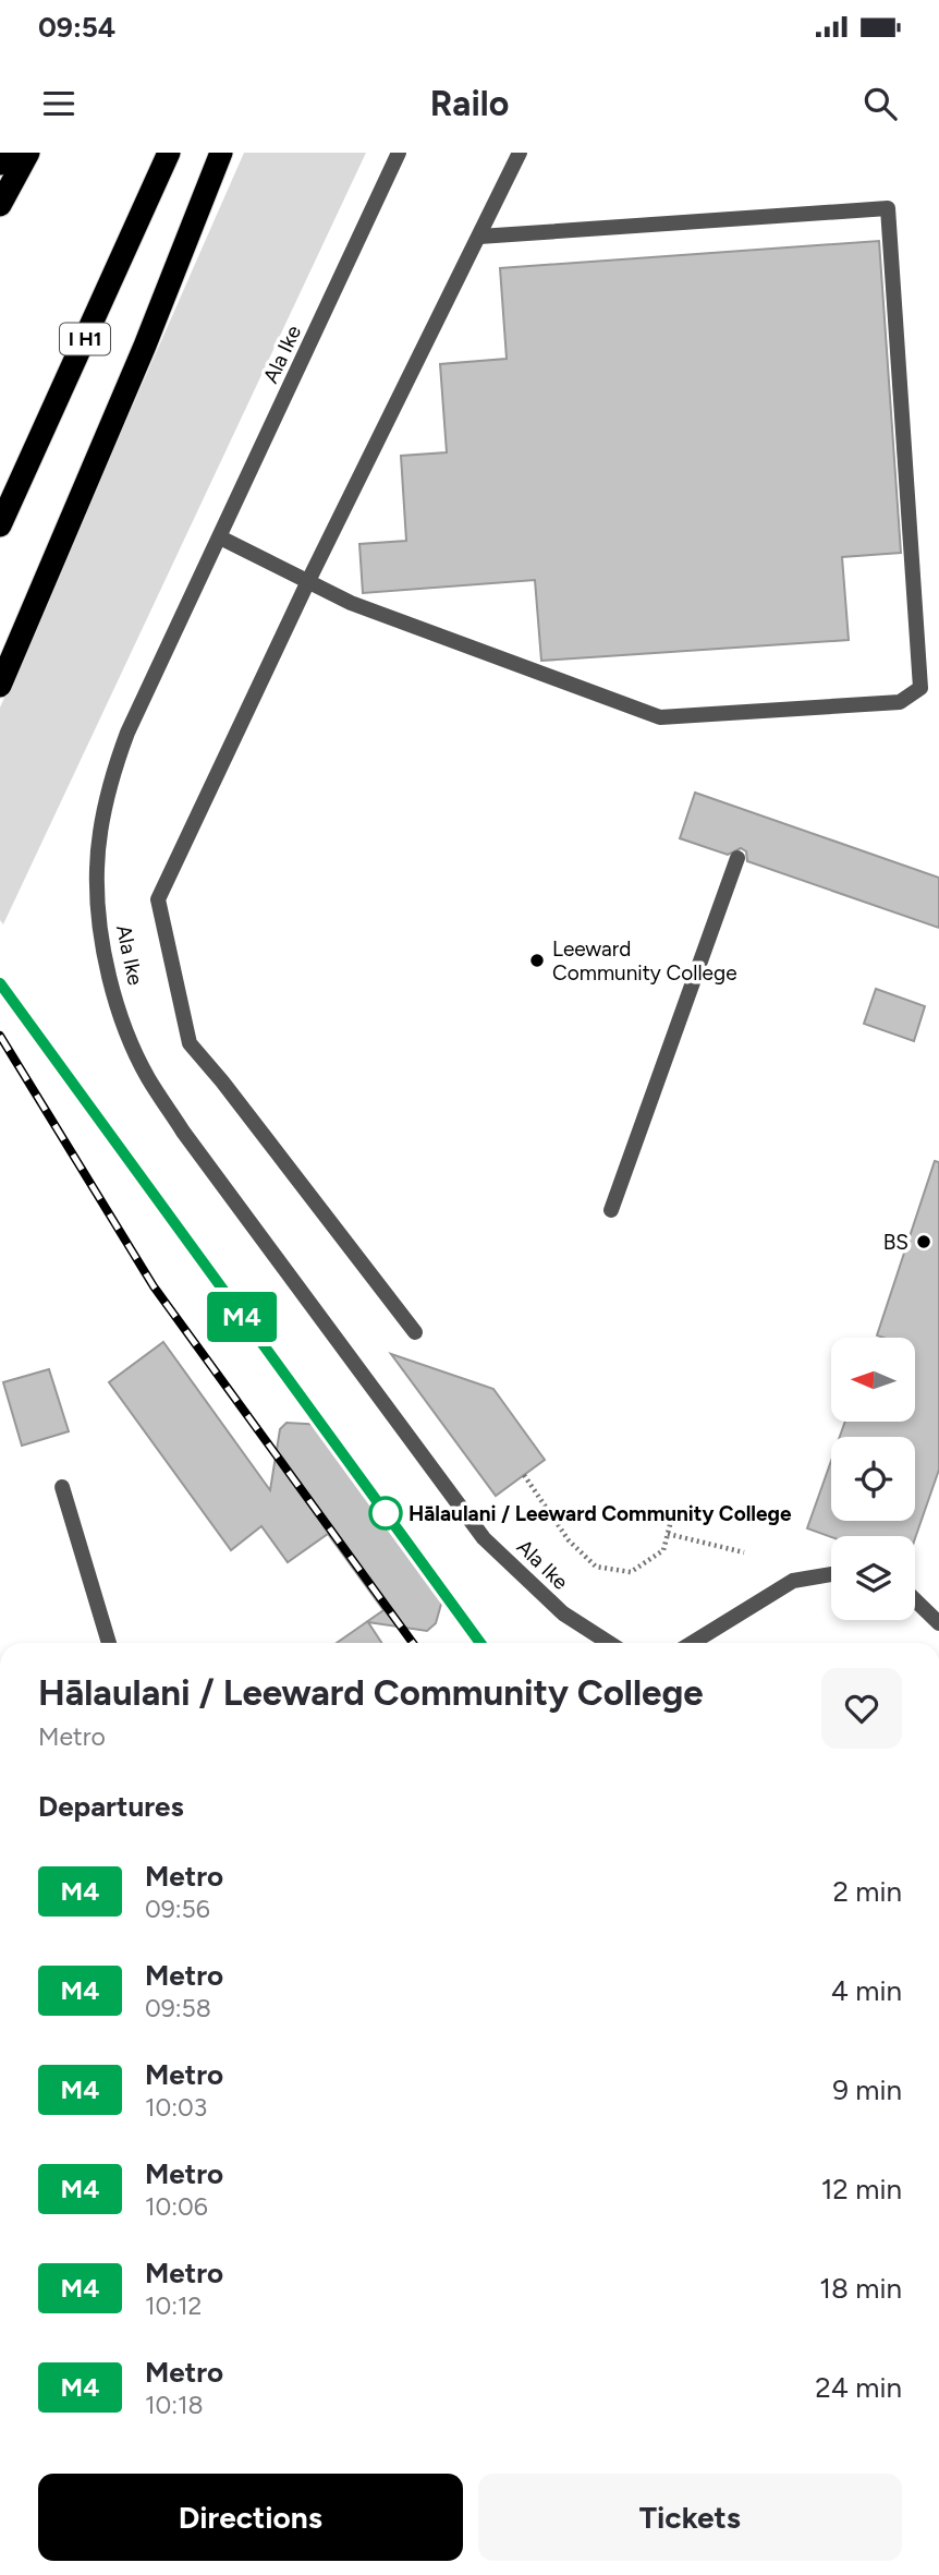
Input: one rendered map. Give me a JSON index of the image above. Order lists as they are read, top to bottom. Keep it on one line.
{"streets":{"highway":["I H1"],"street":["Ala Ike"]},"places":["Leeward Community College","BS","Hālaulani / Leeward Community College"],"lines":["metro line M4"],"north":"left","page":{"status":"09:54","header":"Railo","on_map":"M4","heading":[["Hālaulani / Leeward Community College","Metro"],"Departures"],"list":[{"mark":"M4","name":"Metro","note":"09:56","value":"2 min"},{"mark":"M4","name":"Metro","note":"09:58","value":"4 min"},{"mark":"M4","name":"Metro","note":"10:03","value":"9 min"},{"mark":"M4","name":"Metro","note":"10:06","value":"12 min"},{"mark":"M4","name":"Metro","note":"10:12","value":"18 min"},{"mark":"M4","name":"Metro","note":"10:18","value":"24 min"}],"buttons":["Directions","Tickets"]}}
